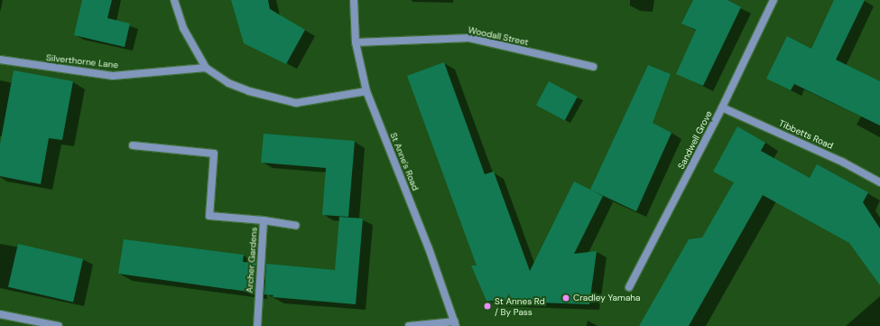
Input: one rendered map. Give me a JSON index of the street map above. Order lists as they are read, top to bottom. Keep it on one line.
{"streets":{"street":["Woodall Street","Silverthorne Lane","Tibbetts Road","Sandwell Grove","St Anne's Road","Archer Gardens"]},"crossings":[["Woodall Street","St Anne's Road"],["Tibbetts Road","Sandwell Grove"]],"places":["Cradley Yamaha","St Annes Rd / By Pass"]}
